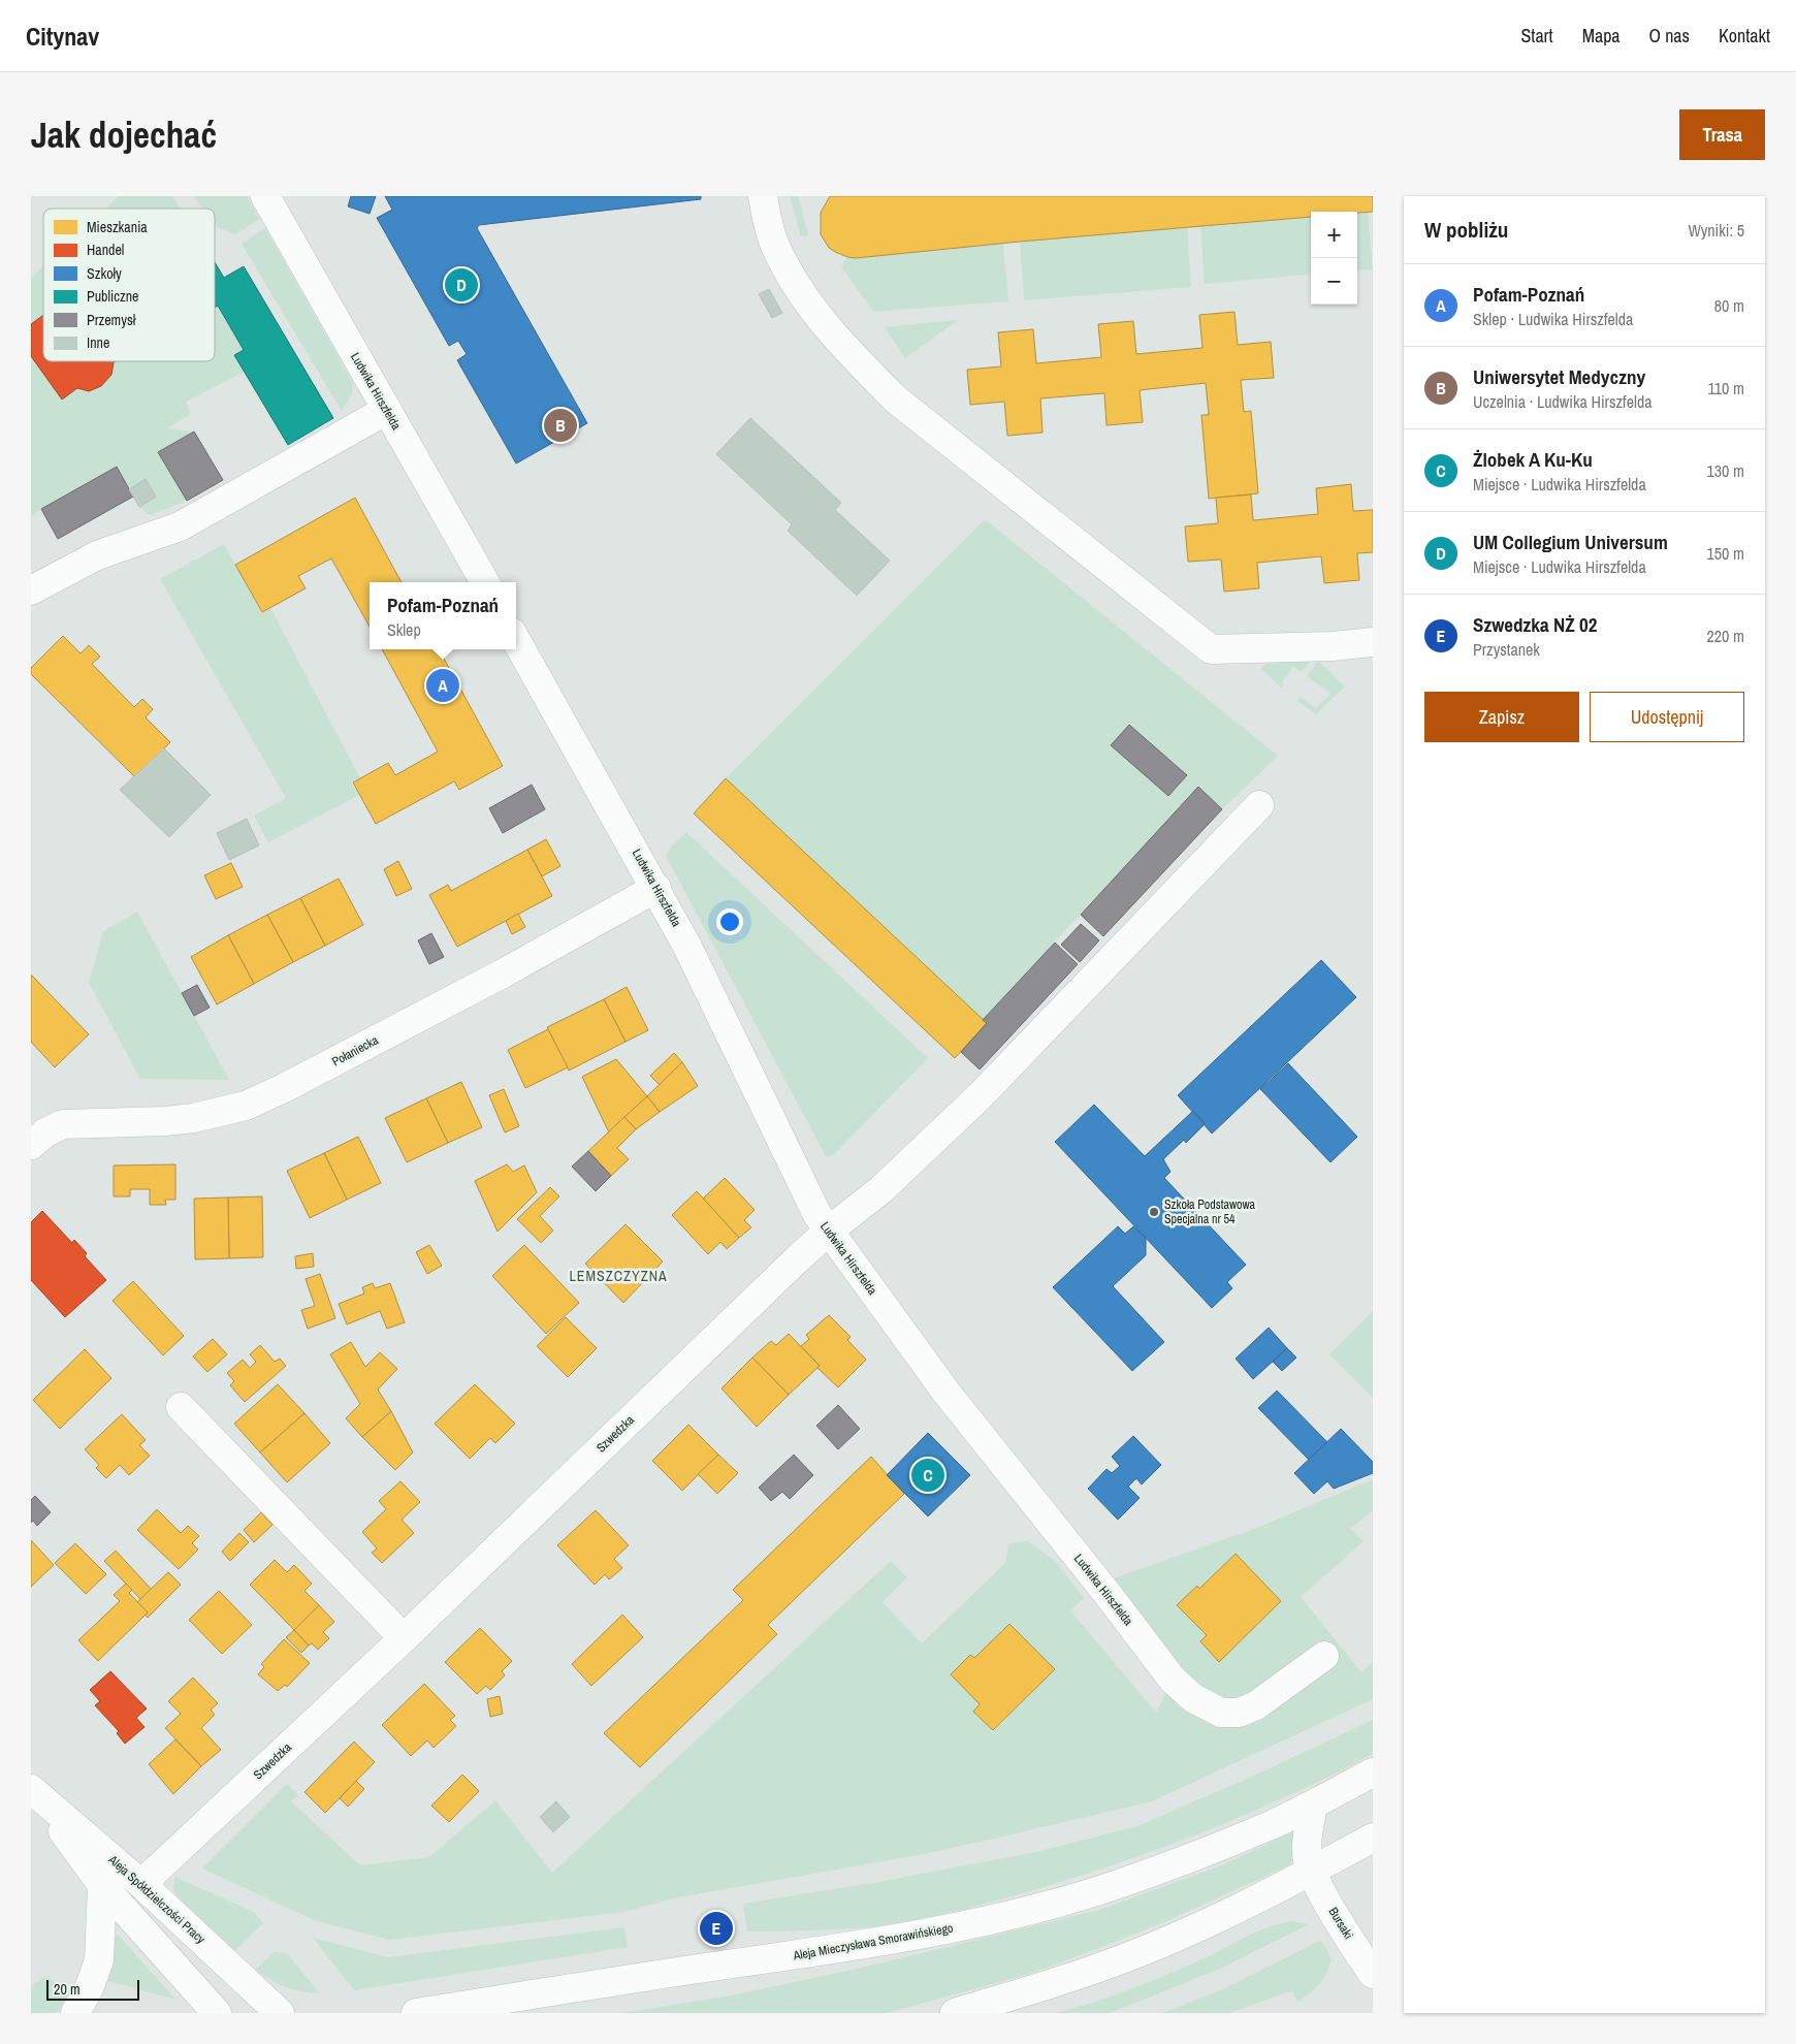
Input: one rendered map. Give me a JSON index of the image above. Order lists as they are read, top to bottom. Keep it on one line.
{"streets":{"street":["Ludwika Hirszfelda","Połaniecka","Szwedzka","Aleja Spółdzielczości Pracy","Bursaki","Aleja Mieczysława Smorawińskiego"]},"crossings":[["Ludwika Hirszfelda","Połaniecka"],["Ludwika Hirszfelda","Szwedzka"],["Szwedzka","Aleja Spółdzielczości Pracy"]],"districts":["LEMSZCZYZNA"],"places":["Szkoła Podstawowa Specjalna nr 54"],"legend":["Mieszkania","Handel","Szkoły","Publiczne","Przemysł","Inne"],"scale_bar":"20 m","page":{"header":"Citynav","nav":["Start","Mapa","O nas","Kontakt"],"buttons":["Trasa",["Zapisz","Udostępnij"]],"title":"Jak dojechać","heading":["W pobliżu","Wyniki: 5"],"map_buttons":["+","−"],"list":[{"mark":"A","name":"Pofam-Poznań","note":"Sklep · Ludwika Hirszfelda","value":"80 m"},{"mark":"B","name":"Uniwersytet Medyczny","note":"Uczelnia · Ludwika Hirszfelda","value":"110 m"},{"mark":"C","name":"Żlobek A Ku-Ku","note":"Miejsce · Ludwika Hirszfelda","value":"130 m"},{"mark":"D","name":"UM Collegium Universum","note":"Miejsce · Ludwika Hirszfelda","value":"150 m"},{"mark":"E","name":"Szwedzka NŻ 02","note":"Przystanek","value":"220 m"}],"pins":["D","B","A","C","E"],"popup":["Pofam-Poznań","Sklep"],"scale":"20 m"}}
